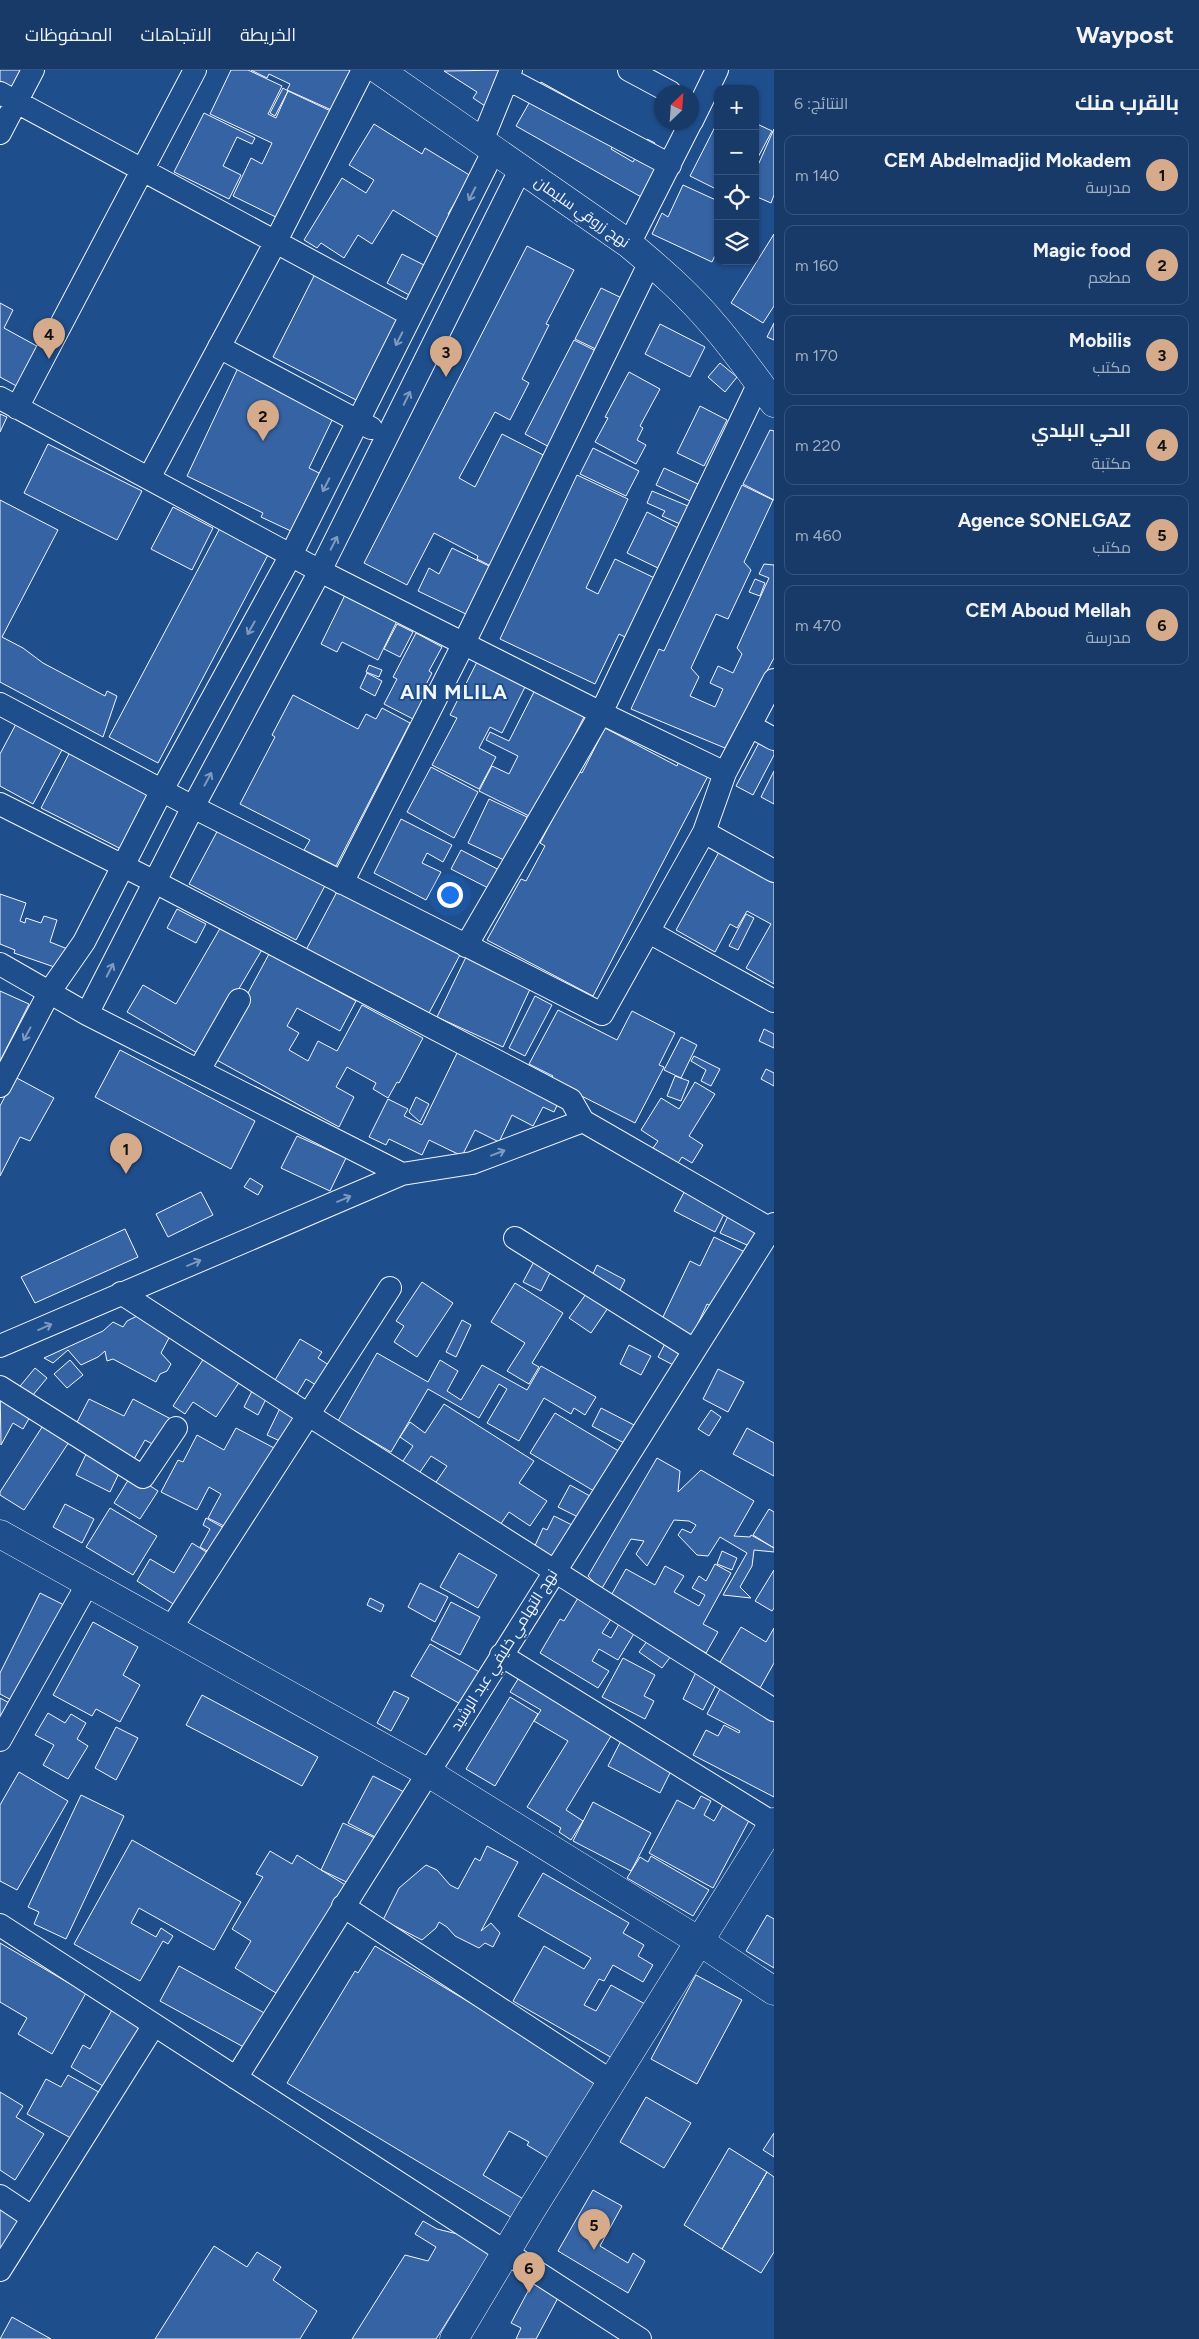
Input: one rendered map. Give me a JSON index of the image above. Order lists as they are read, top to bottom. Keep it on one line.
{"streets":{"main road":["نهج زروقي سليمان"],"street":["نهج التهامي خليفي عبد الرشيد"]},"districts":["AIN MLILA"],"north":"top right","page":{"header":"Waypost","nav":["الخريطة","الاتجاهات","المحفوظات"],"heading":["بالقرب منك","النتائج: 6"],"map_buttons":["+","−"],"list":[{"mark":"1","name":"CEM Abdelmadjid Mokadem","note":"مدرسة","value":"140 m"},{"mark":"2","name":"Magic food","note":"مطعم","value":"160 m"},{"mark":"3","name":"Mobilis","note":"مكتب","value":"170 m"},{"mark":"4","name":"الحي البلدي","note":"مكتبة","value":"220 m"},{"mark":"5","name":"Agence SONELGAZ","note":"مكتب","value":"460 m"},{"mark":"6","name":"CEM Aboud Mellah","note":"مدرسة","value":"470 m"}],"pins":["4","3","2","1","5","6"]}}
